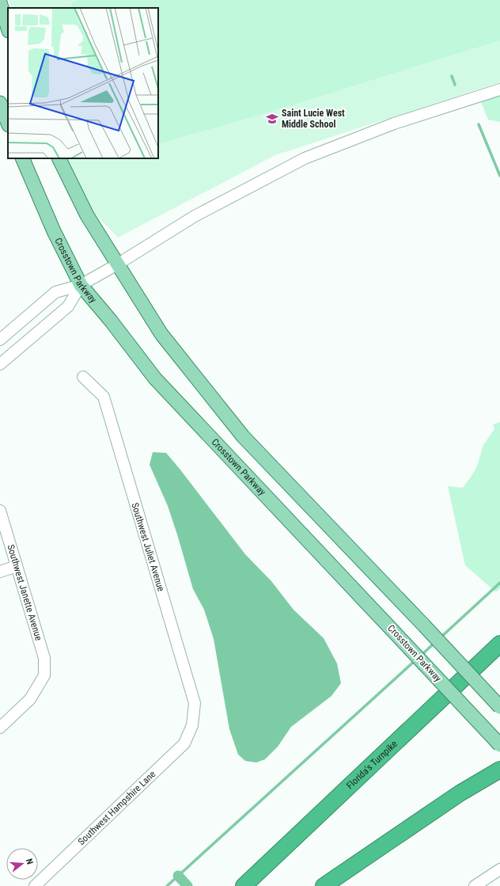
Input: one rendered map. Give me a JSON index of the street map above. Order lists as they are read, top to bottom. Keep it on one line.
{"streets":{"highway":["Florida's Turnpike"],"main road":["Crosstown Parkway"],"street":["Southwest Juliet Avenue","Southwest Janette Avenue","Southwest Hampshire Lane"]},"crossings":[["Southwest Juliet Avenue","Southwest Hampshire Lane"]],"places":{"school or university":["Saint Lucie West Middle School"]},"north":"right"}
